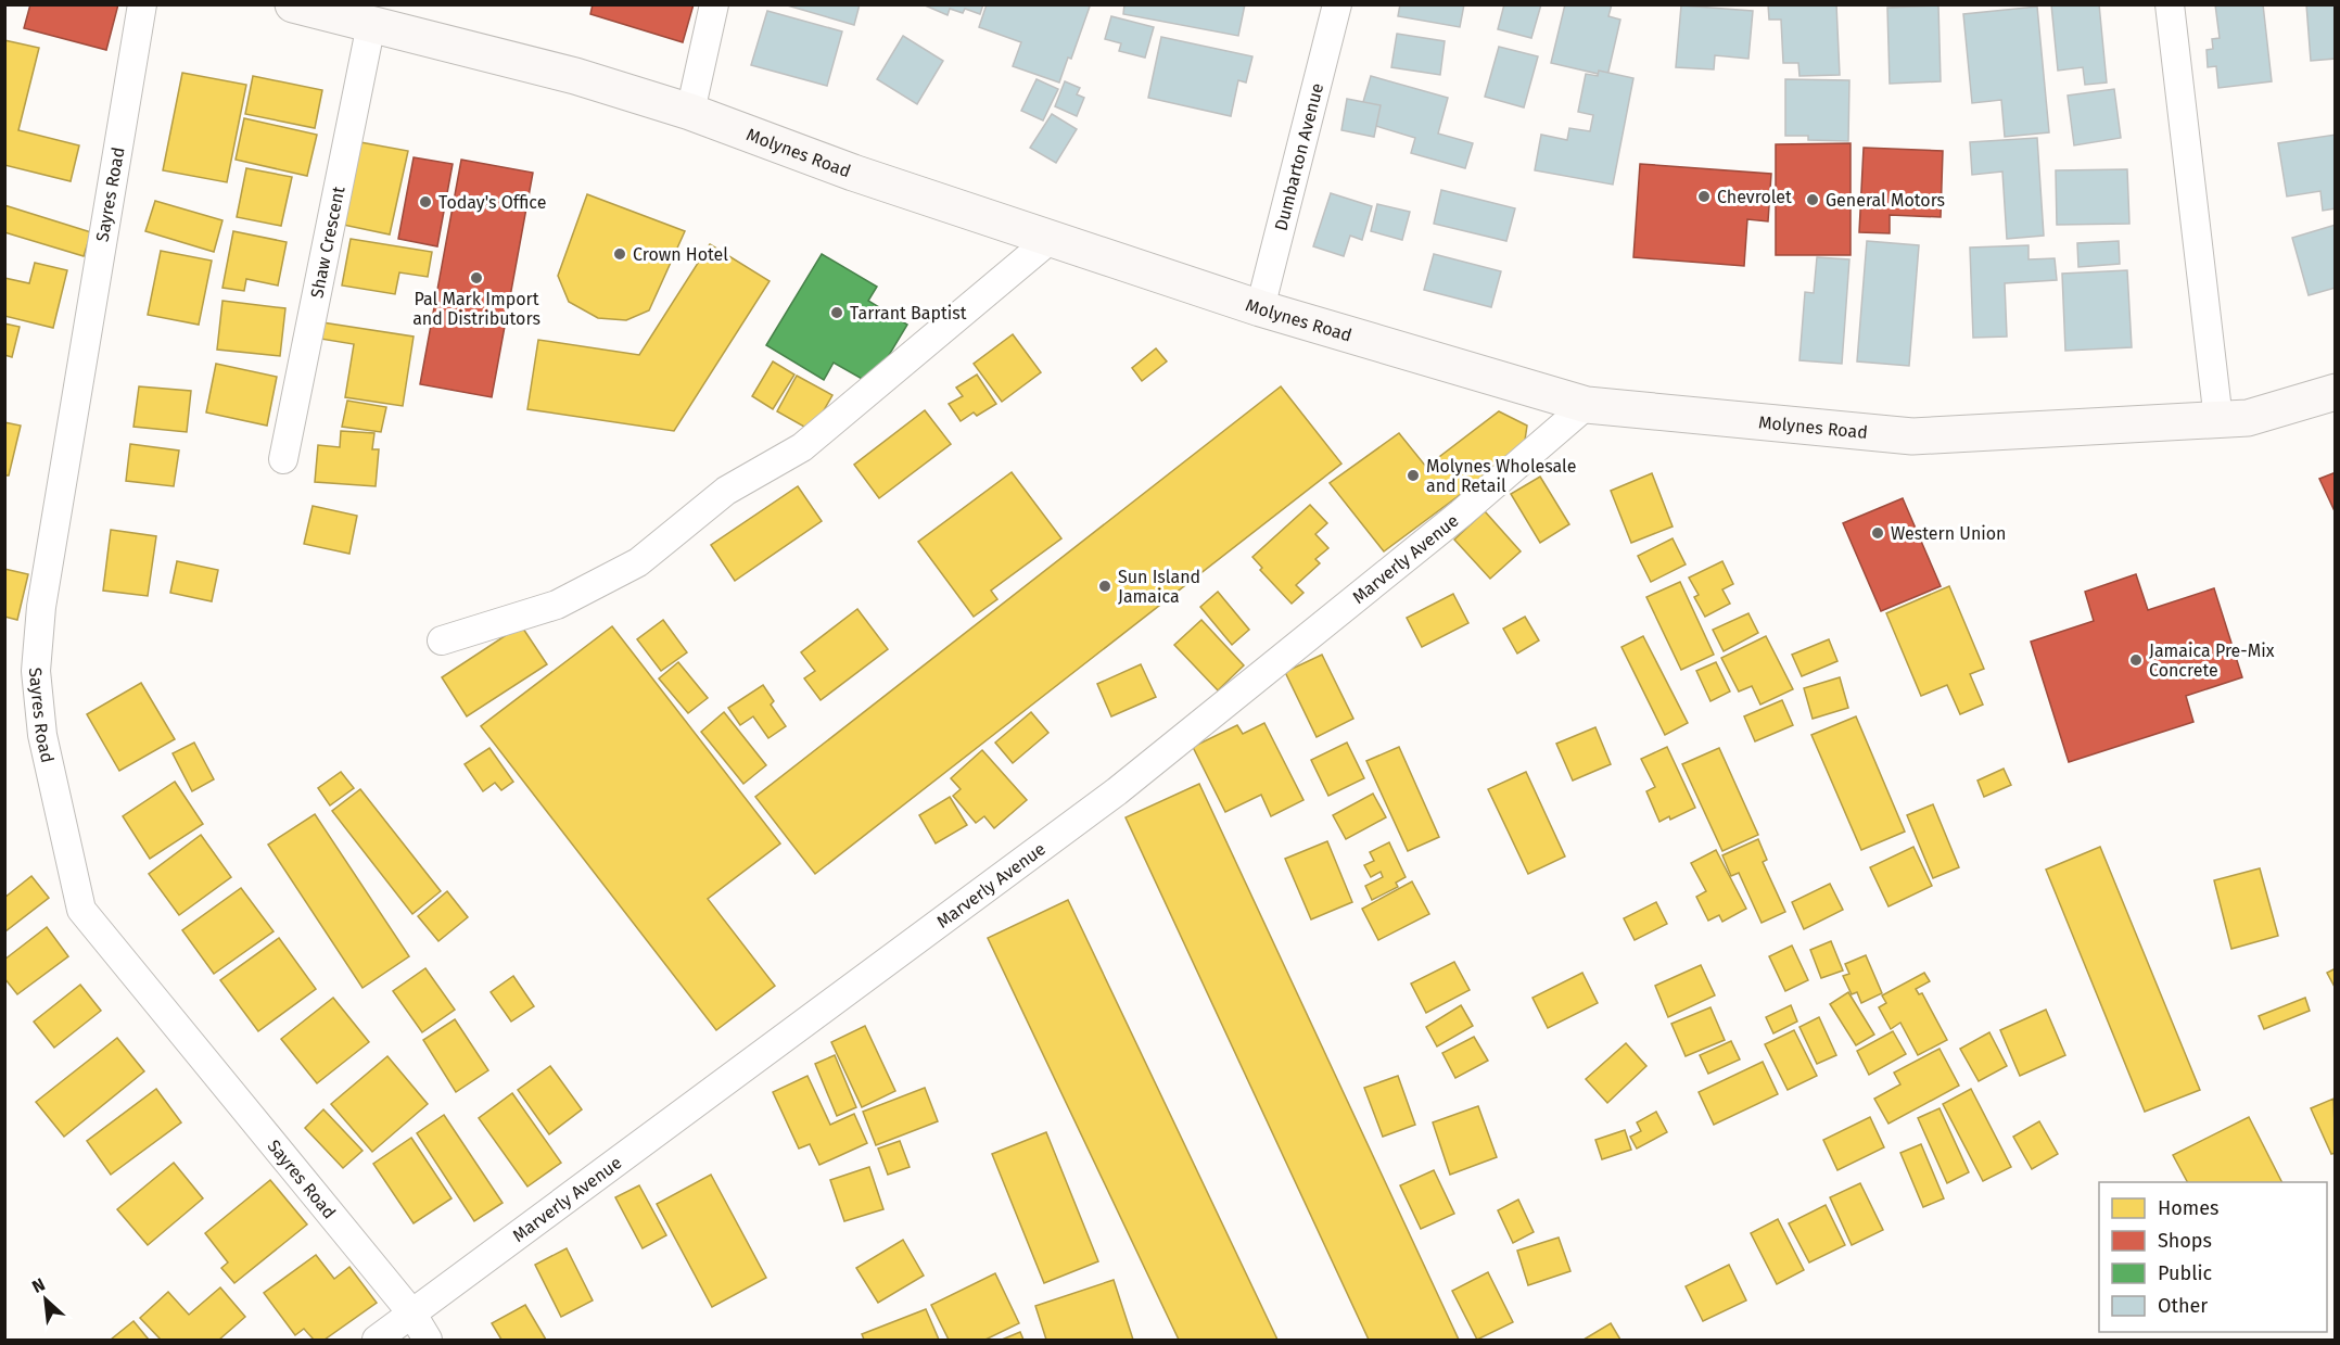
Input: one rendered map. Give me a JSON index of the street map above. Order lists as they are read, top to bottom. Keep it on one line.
{"streets":{"main road":["Molynes Road"],"street":["Dumbarton Avenue","Sayres Road","Shaw Crescent","Marverly Avenue"]},"crossings":[["Molynes Road","Dumbarton Avenue"],["Molynes Road","Shaw Crescent"],["Molynes Road","Marverly Avenue"],["Sayres Road","Marverly Avenue"]],"places":["Chevrolet","General Motors","Today's Office","Crown Hotel","Pal Mark Import and Distributors","Tarrant Baptist","Molynes Wholesale and Retail","Western Union","Sun Island Jamaica","Jamaica Pre-Mix Concrete"],"legend":["Homes","Shops","Public","Other"],"north":"top left"}
